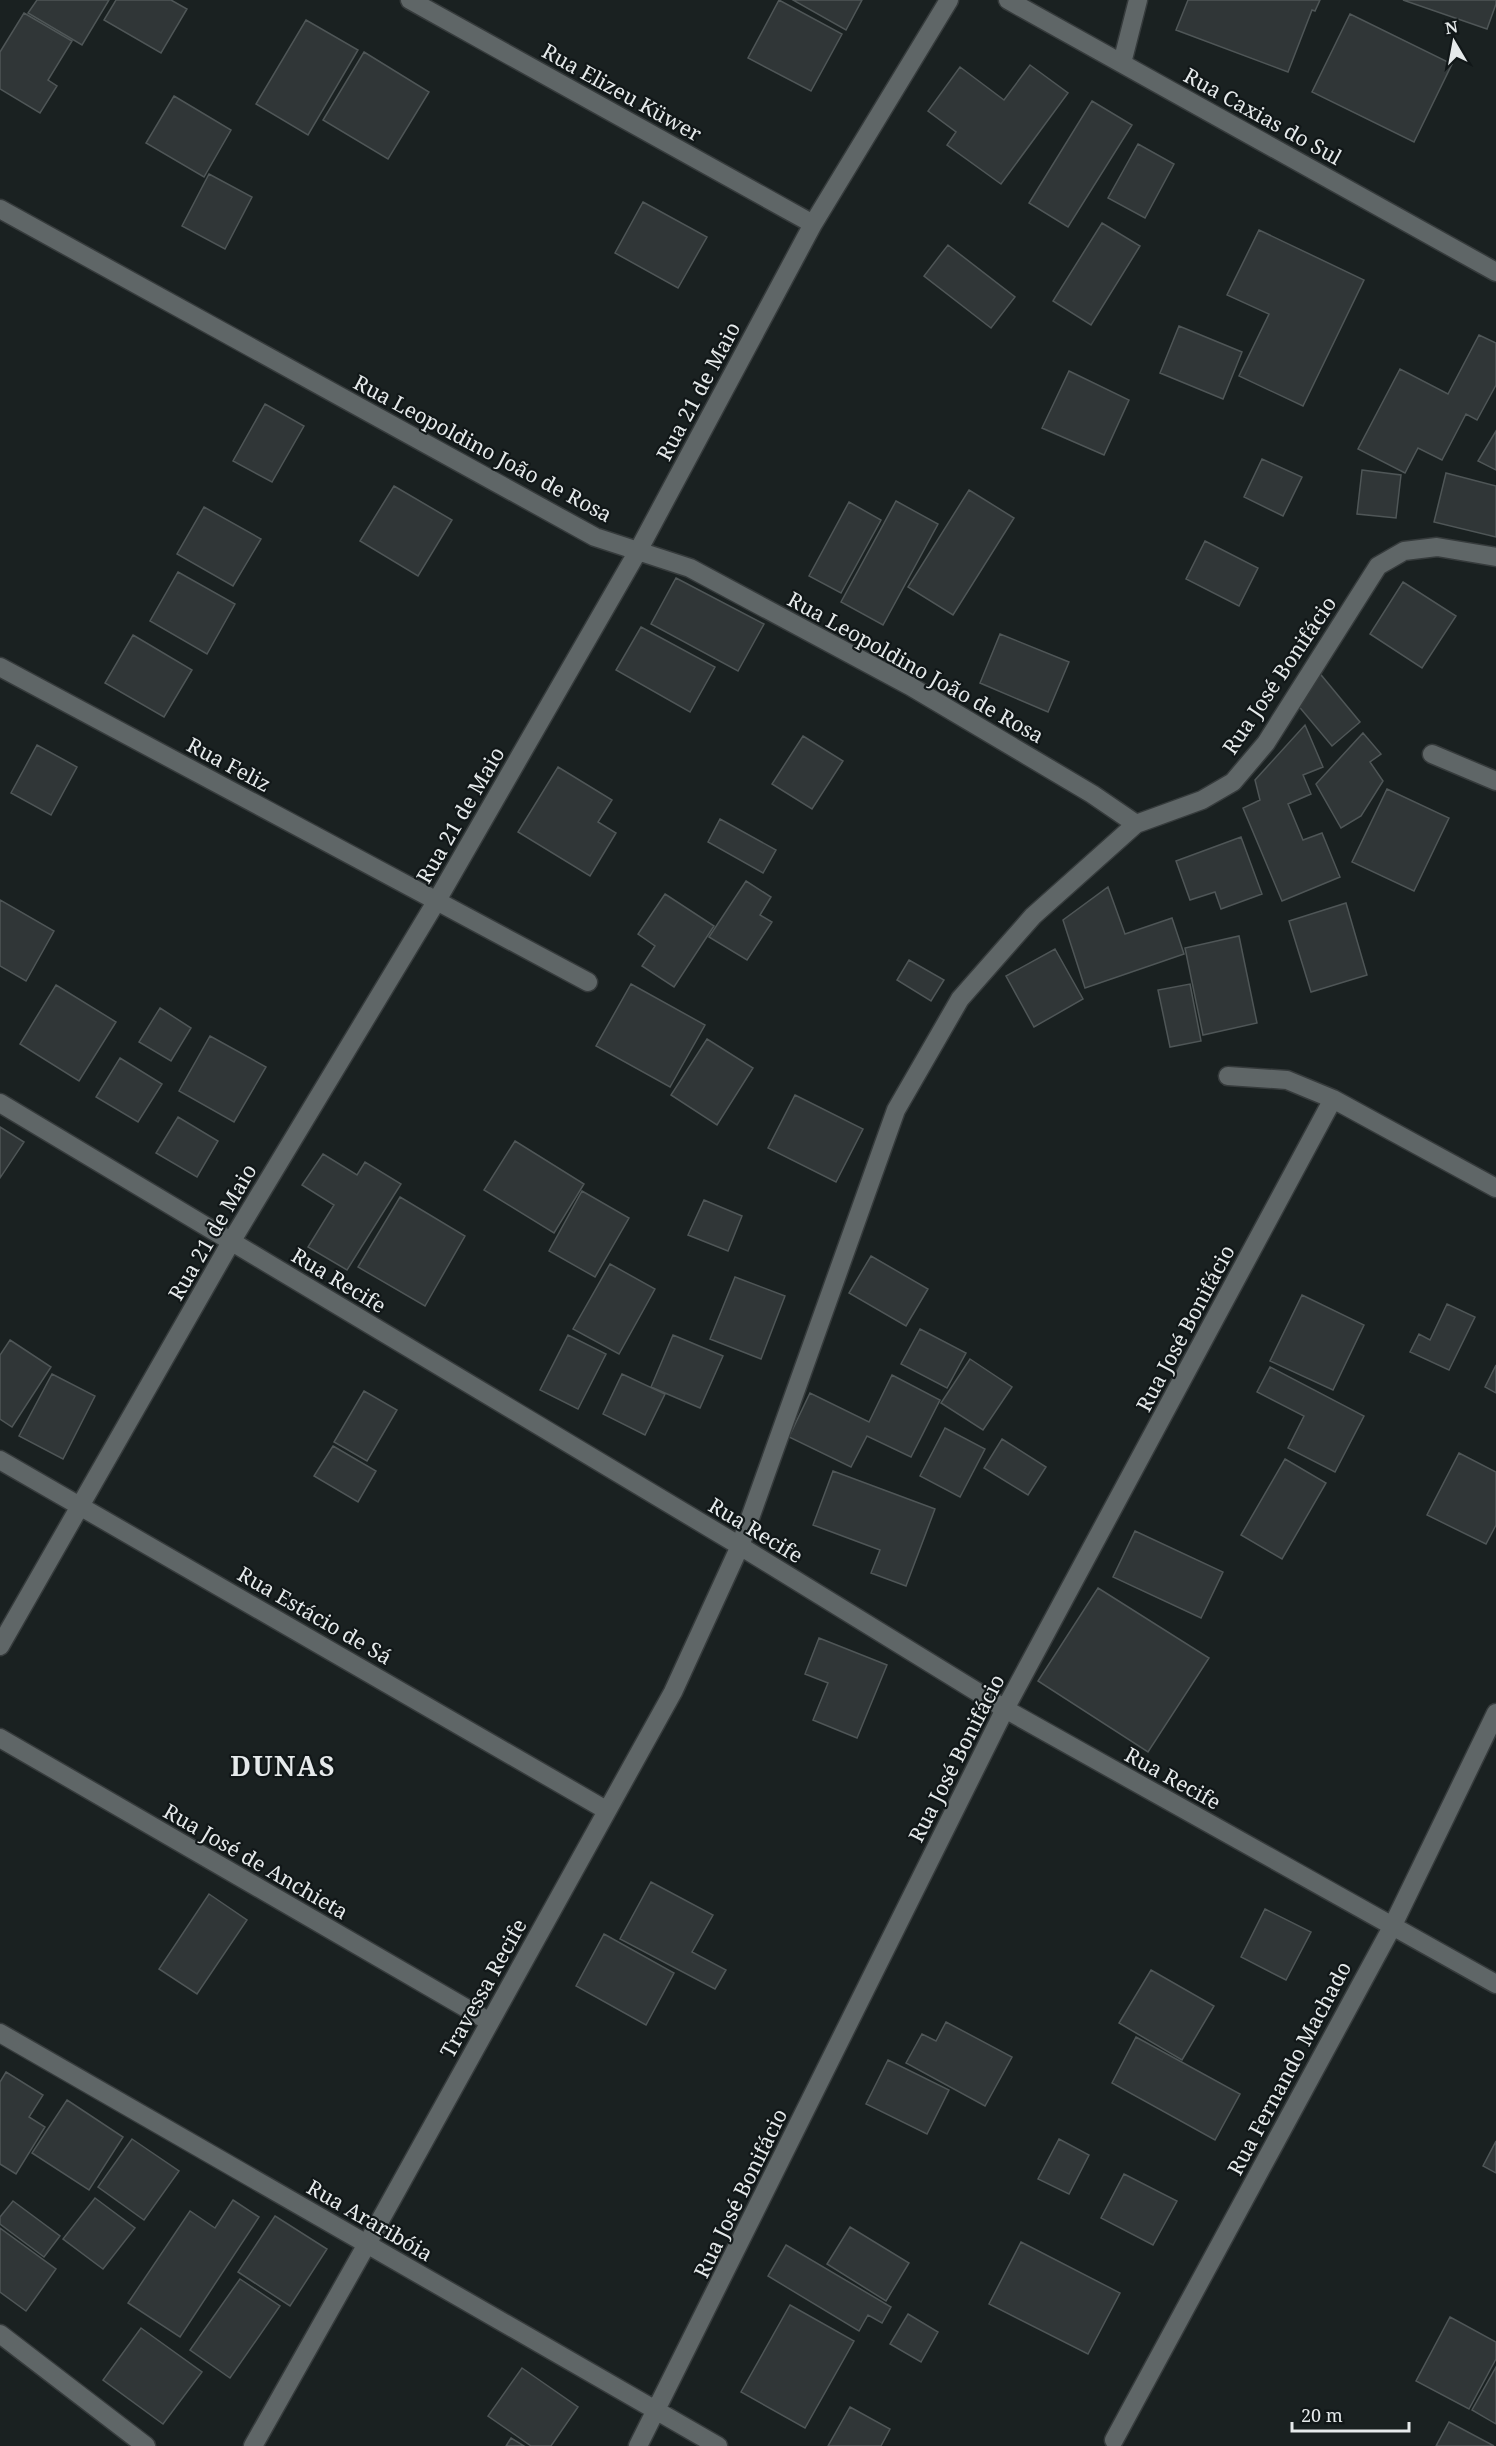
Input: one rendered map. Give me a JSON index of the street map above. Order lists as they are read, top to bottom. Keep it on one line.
{"streets":{"street":["Rua Elizeu Küwer","Rua Caxias do Sul","Rua 21 de Maio","Rua Leopoldino João de Rosa","Rua José Bonifácio","Rua Feliz","Rua Recife","Rua Estácio de Sá","Rua José de Anchieta","Travessa Recife","Rua Fernando Machado","Rua Araribóia"]},"crossings":[["Rua Elizeu Küwer","Rua 21 de Maio"],["Rua 21 de Maio","Rua Leopoldino João de Rosa"],["Rua 21 de Maio","Rua Feliz"],["Rua 21 de Maio","Rua Recife"],["Rua 21 de Maio","Rua Estácio de Sá"],["Rua Leopoldino João de Rosa","Rua José Bonifácio"],["Rua José Bonifácio","Rua Recife"],["Rua José Bonifácio","Travessa Recife"],["Rua José Bonifácio","Rua Araribóia"],["Rua Recife","Travessa Recife"],["Rua Recife","Rua Fernando Machado"],["Rua Estácio de Sá","Travessa Recife"],["Rua José de Anchieta","Travessa Recife"],["Travessa Recife","Rua Araribóia"]],"districts":["DUNAS"],"scale_bar":"20 m","north":"top"}
